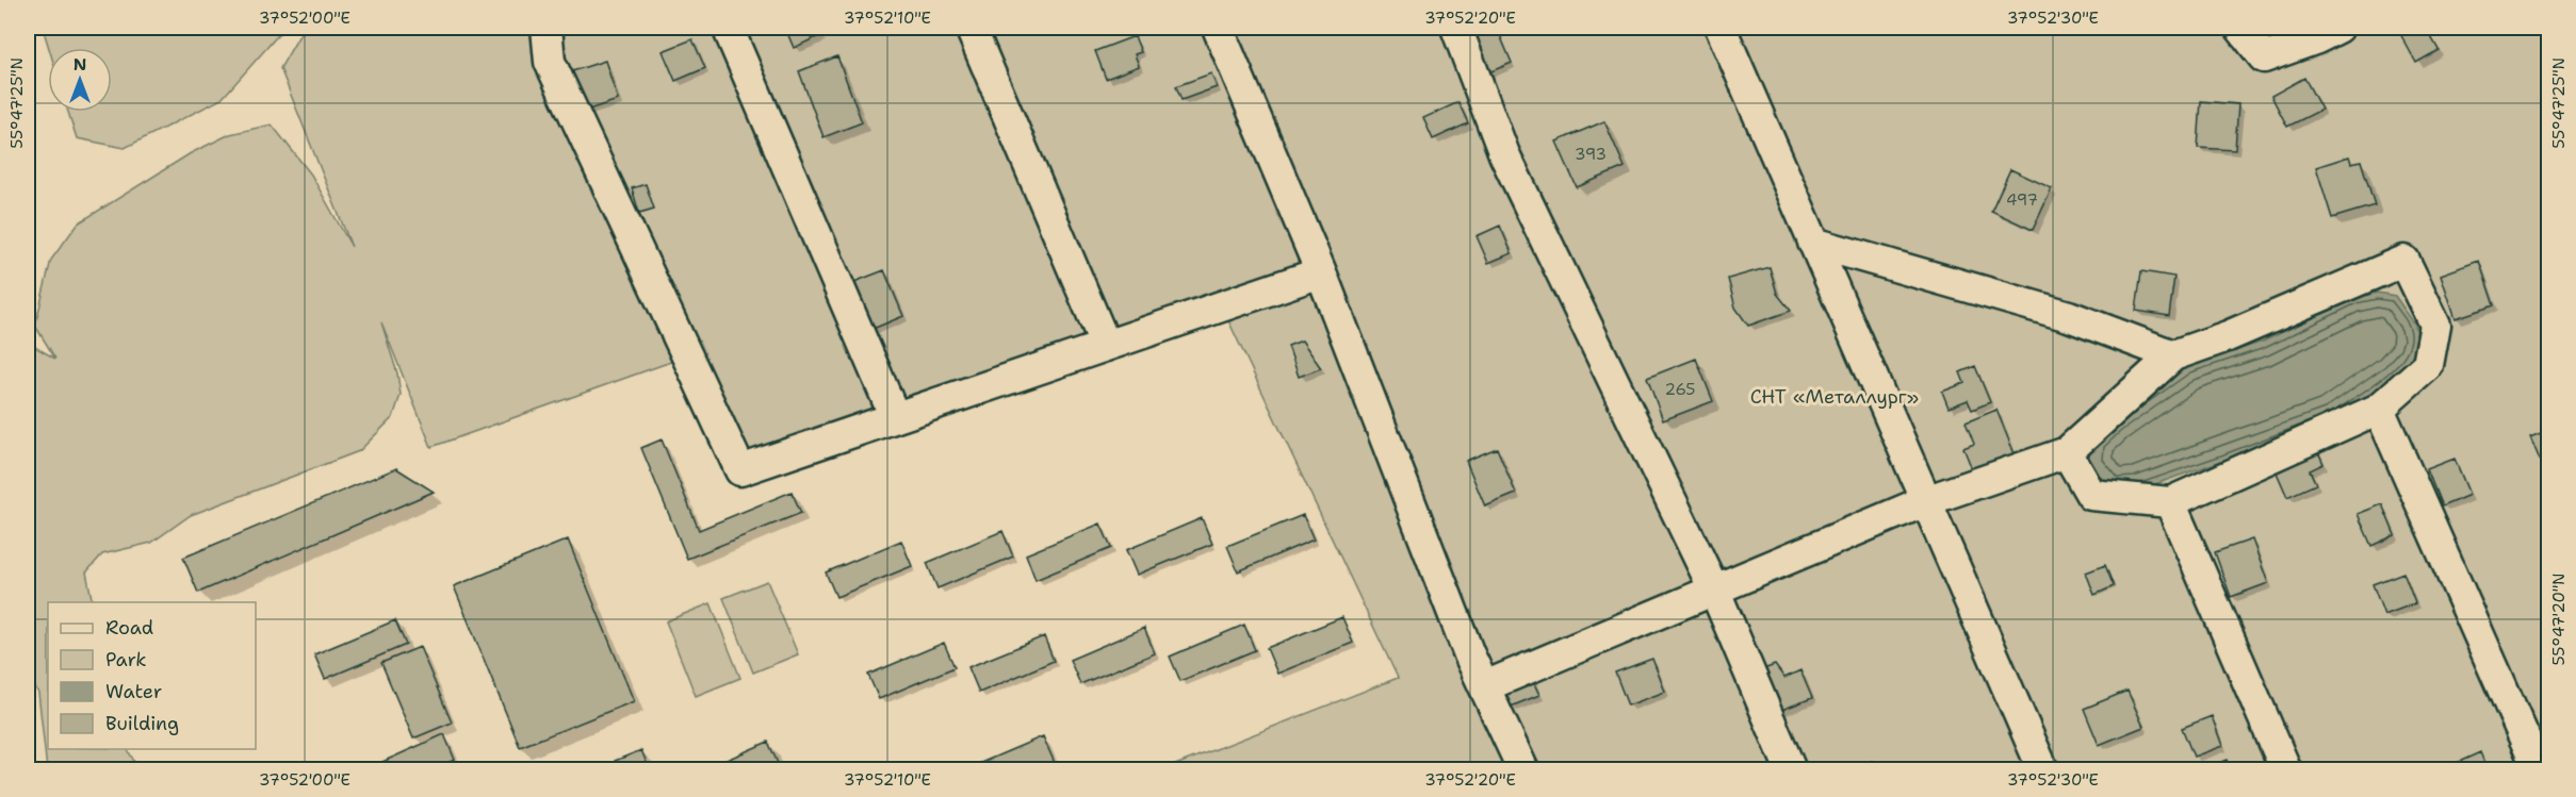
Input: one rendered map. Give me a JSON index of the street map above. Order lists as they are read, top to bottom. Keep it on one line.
{"parks":["СНТ «Металлург»"],"house_numbers":["393","497","265"],"legend":["Road","Park","Water","Building"],"north":"top","coordinates":["37°52'00\"E","37°52'10\"E","37°52'20\"E","37°52'30\"E","55°47'25\"N","55°47'20\"N"]}
